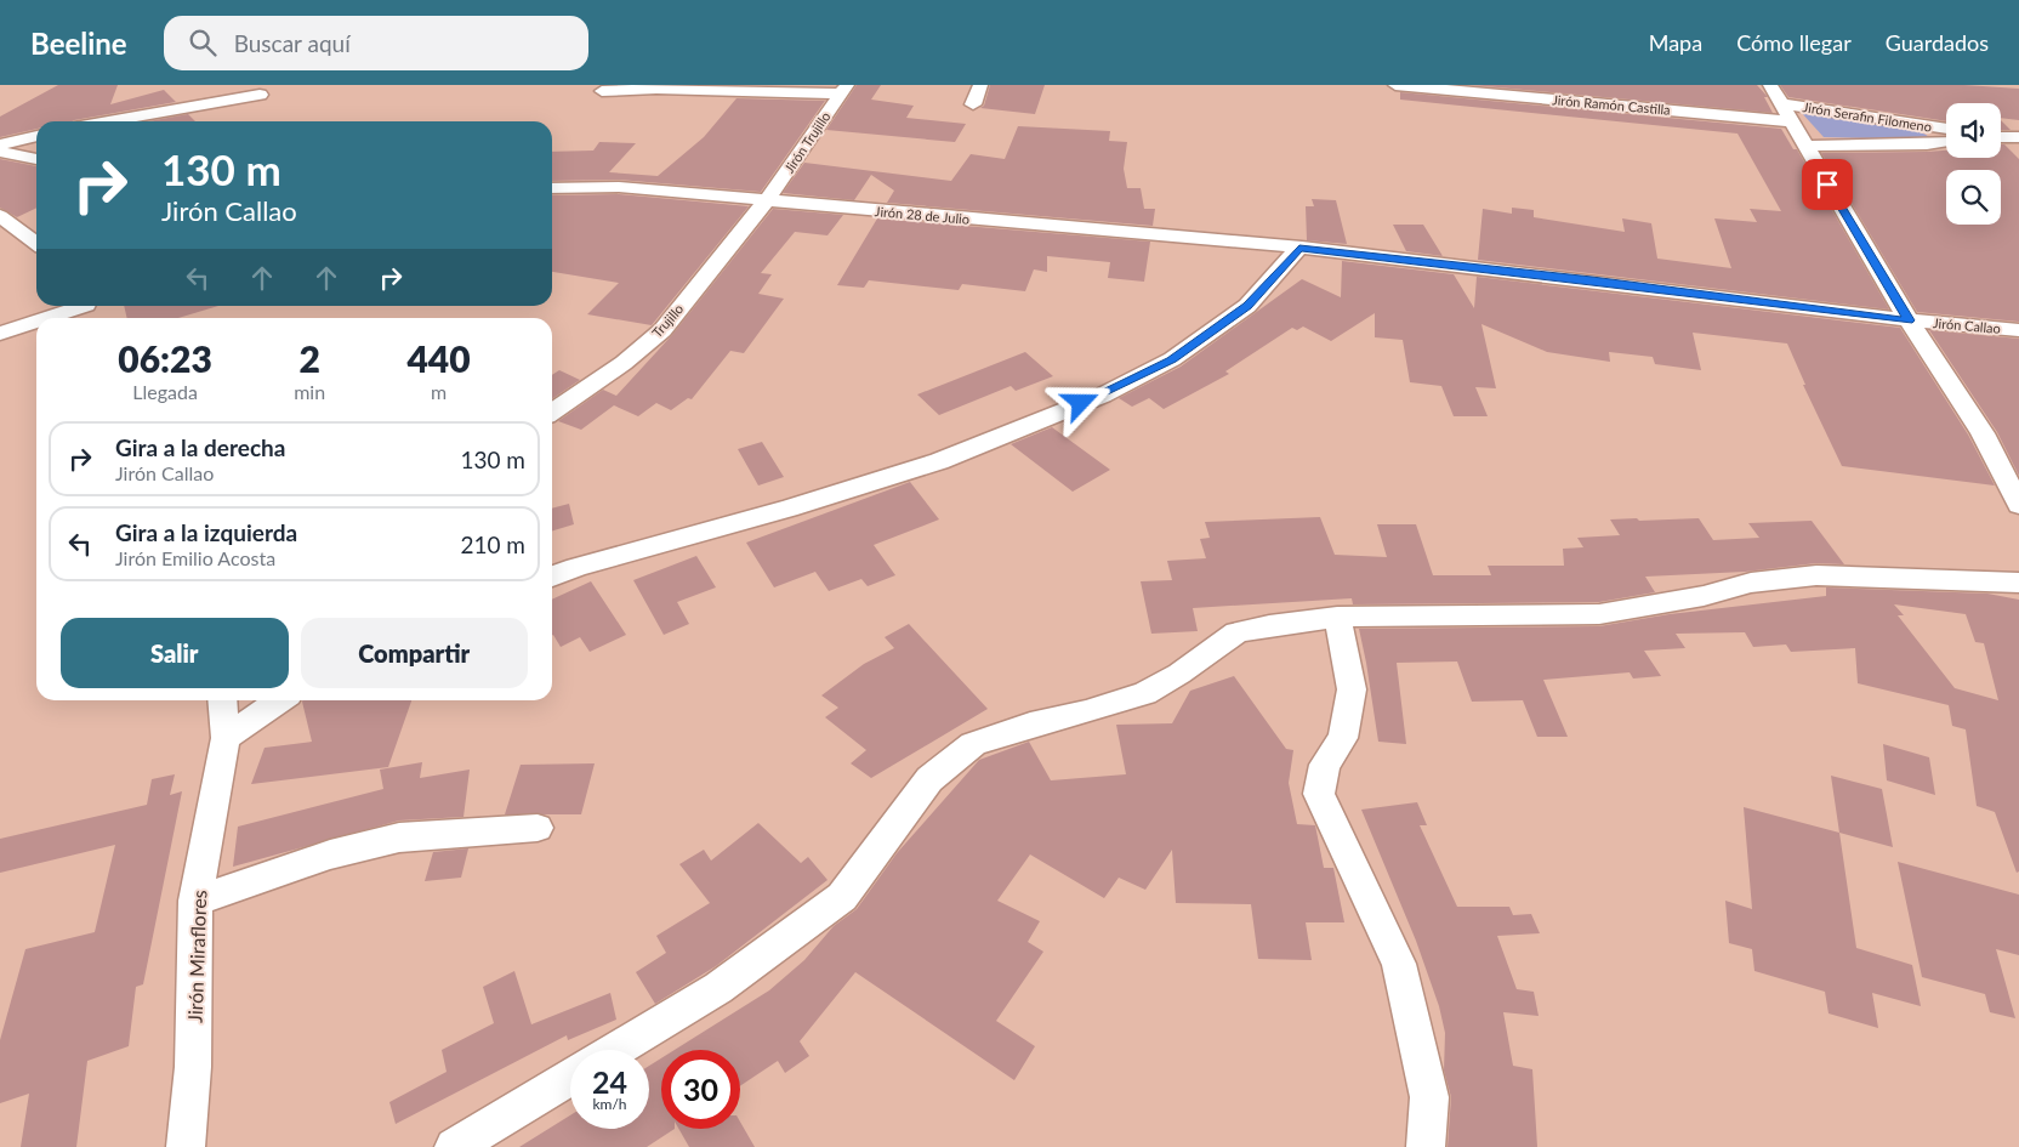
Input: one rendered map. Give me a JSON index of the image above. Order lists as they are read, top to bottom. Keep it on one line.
{"streets":{"street":["Jirón Ramón Castilla","Jirón Serafin Filomeno","Jirón Trujillo","Jirón 28 de Julio","Trujillo","Jirón Callao","Jirón Miraflores"]},"crossings":[["Jirón Trujillo","Jirón 28 de Julio"],["Jirón Trujillo","Trujillo"],["Jirón 28 de Julio","Trujillo"],["Jirón 28 de Julio","Jirón Callao"]],"page":{"header":"Beeline","search":"Buscar aquí","nav":["Mapa","Cómo llegar","Guardados"],"turn":["130 m","Jirón Callao"],"eta":["06:23","Llegada","2","min","440","m"],"list":[{"name":"Gira a la derecha","note":"Jirón Callao","value":"130 m"},{"name":"Gira a la izquierda","note":"Jirón Emilio Acosta","value":"210 m"}],"buttons":["Salir","Compartir"],"speed":"24 km/h","limit":"30"}}
